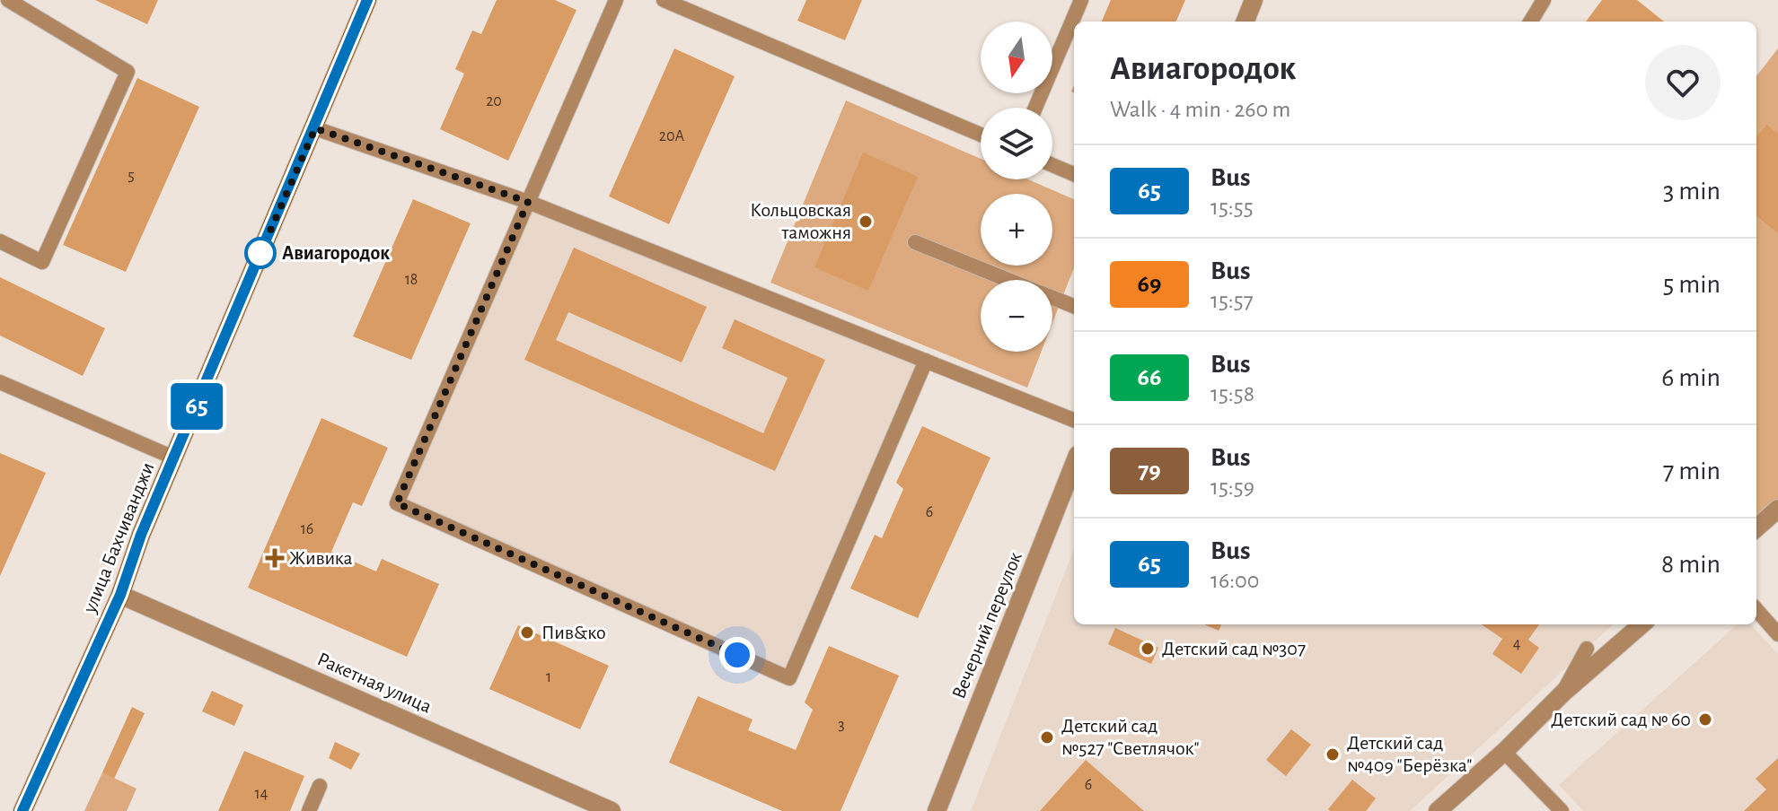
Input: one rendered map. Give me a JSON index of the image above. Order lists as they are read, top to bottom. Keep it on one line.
{"streets":{"main road":["улица Бахчиванджи"],"street":["Вечерний переулок","Ракетная улица"]},"crossings":[["улица Бахчиванджи","Ракетная улица"]],"places":{"other":["Кольцовская таможня","Авиагородок","Пив&ко","Детский сад №307","Детский сад № 60","Детский сад №527 \"Светлячок\"","Детский сад №409 \"Берёзка\""],"health":["Живика"]},"lines":["bus line 65"],"house_numbers":["20","20А","5","18","6","16","4","1","3","6","14"],"north":"bottom","page":{"on_map":"65","map_buttons":["+","−"],"heading":["Авиагородок","Walk · 4 min · 260 m"],"list":[{"mark":"65","name":"Bus","note":"15:55","value":"3 min"},{"mark":"69","name":"Bus","note":"15:57","value":"5 min"},{"mark":"66","name":"Bus","note":"15:58","value":"6 min"},{"mark":"79","name":"Bus","note":"15:59","value":"7 min"},{"mark":"65","name":"Bus","note":"16:00","value":"8 min"}]}}
